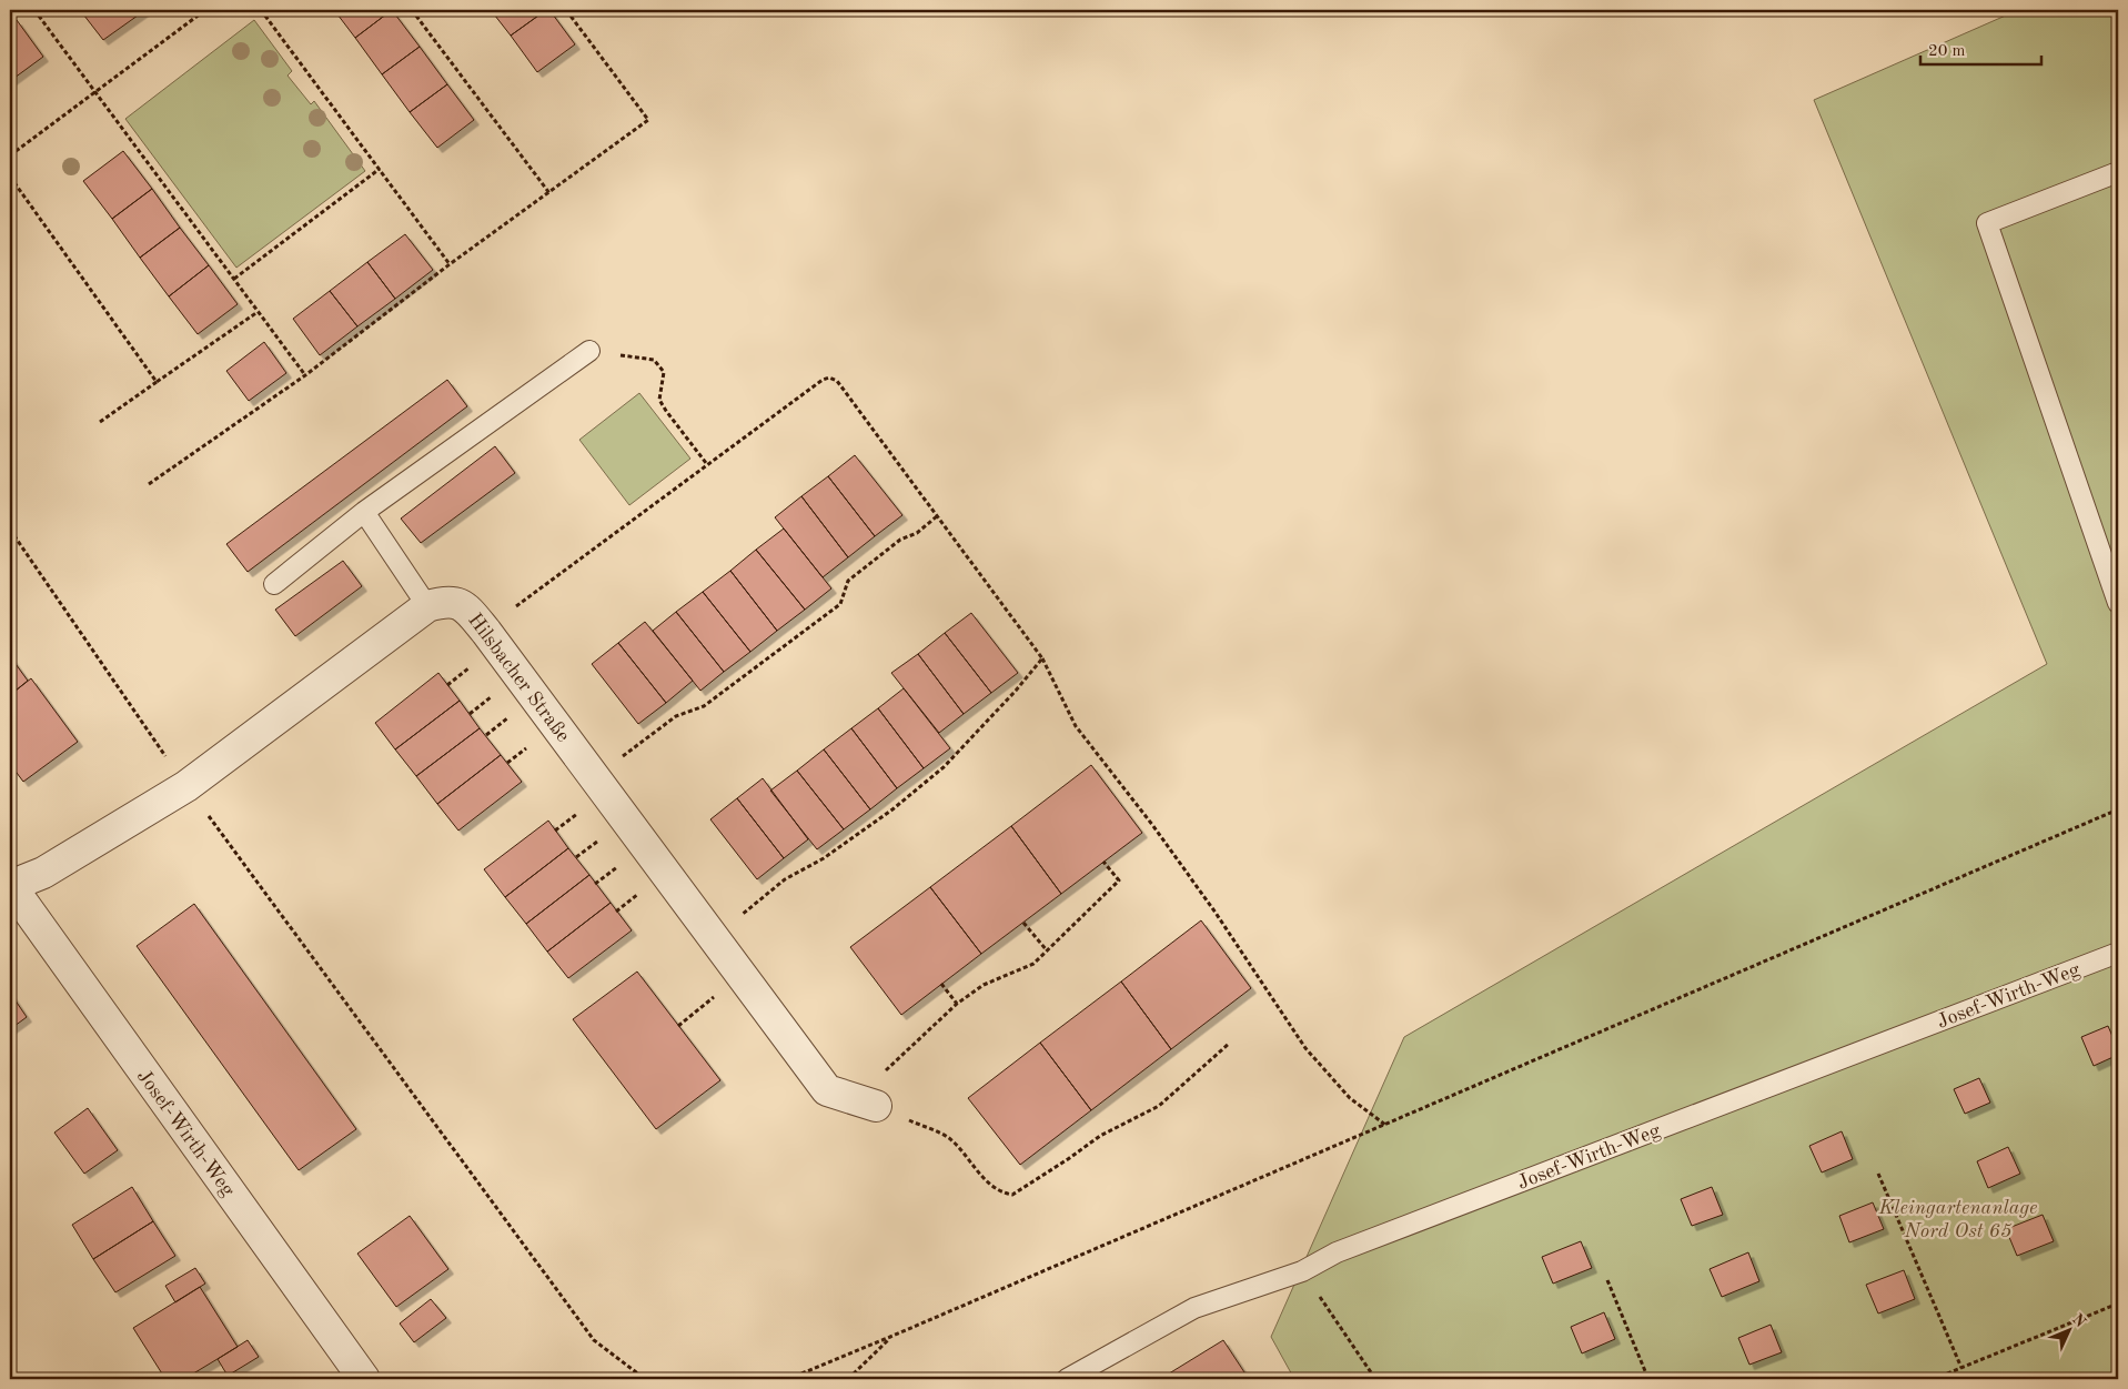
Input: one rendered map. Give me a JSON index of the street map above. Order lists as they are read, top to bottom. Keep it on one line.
{"streets":{"street":["Hilsbacher Straße","Josef-Wirth-Weg"]},"crossings":[["Hilsbacher Straße","Josef-Wirth-Weg"]],"parks":["Kleingartenanlage Nord Ost 65"],"scale_bar":"20 m","north":"top right"}
